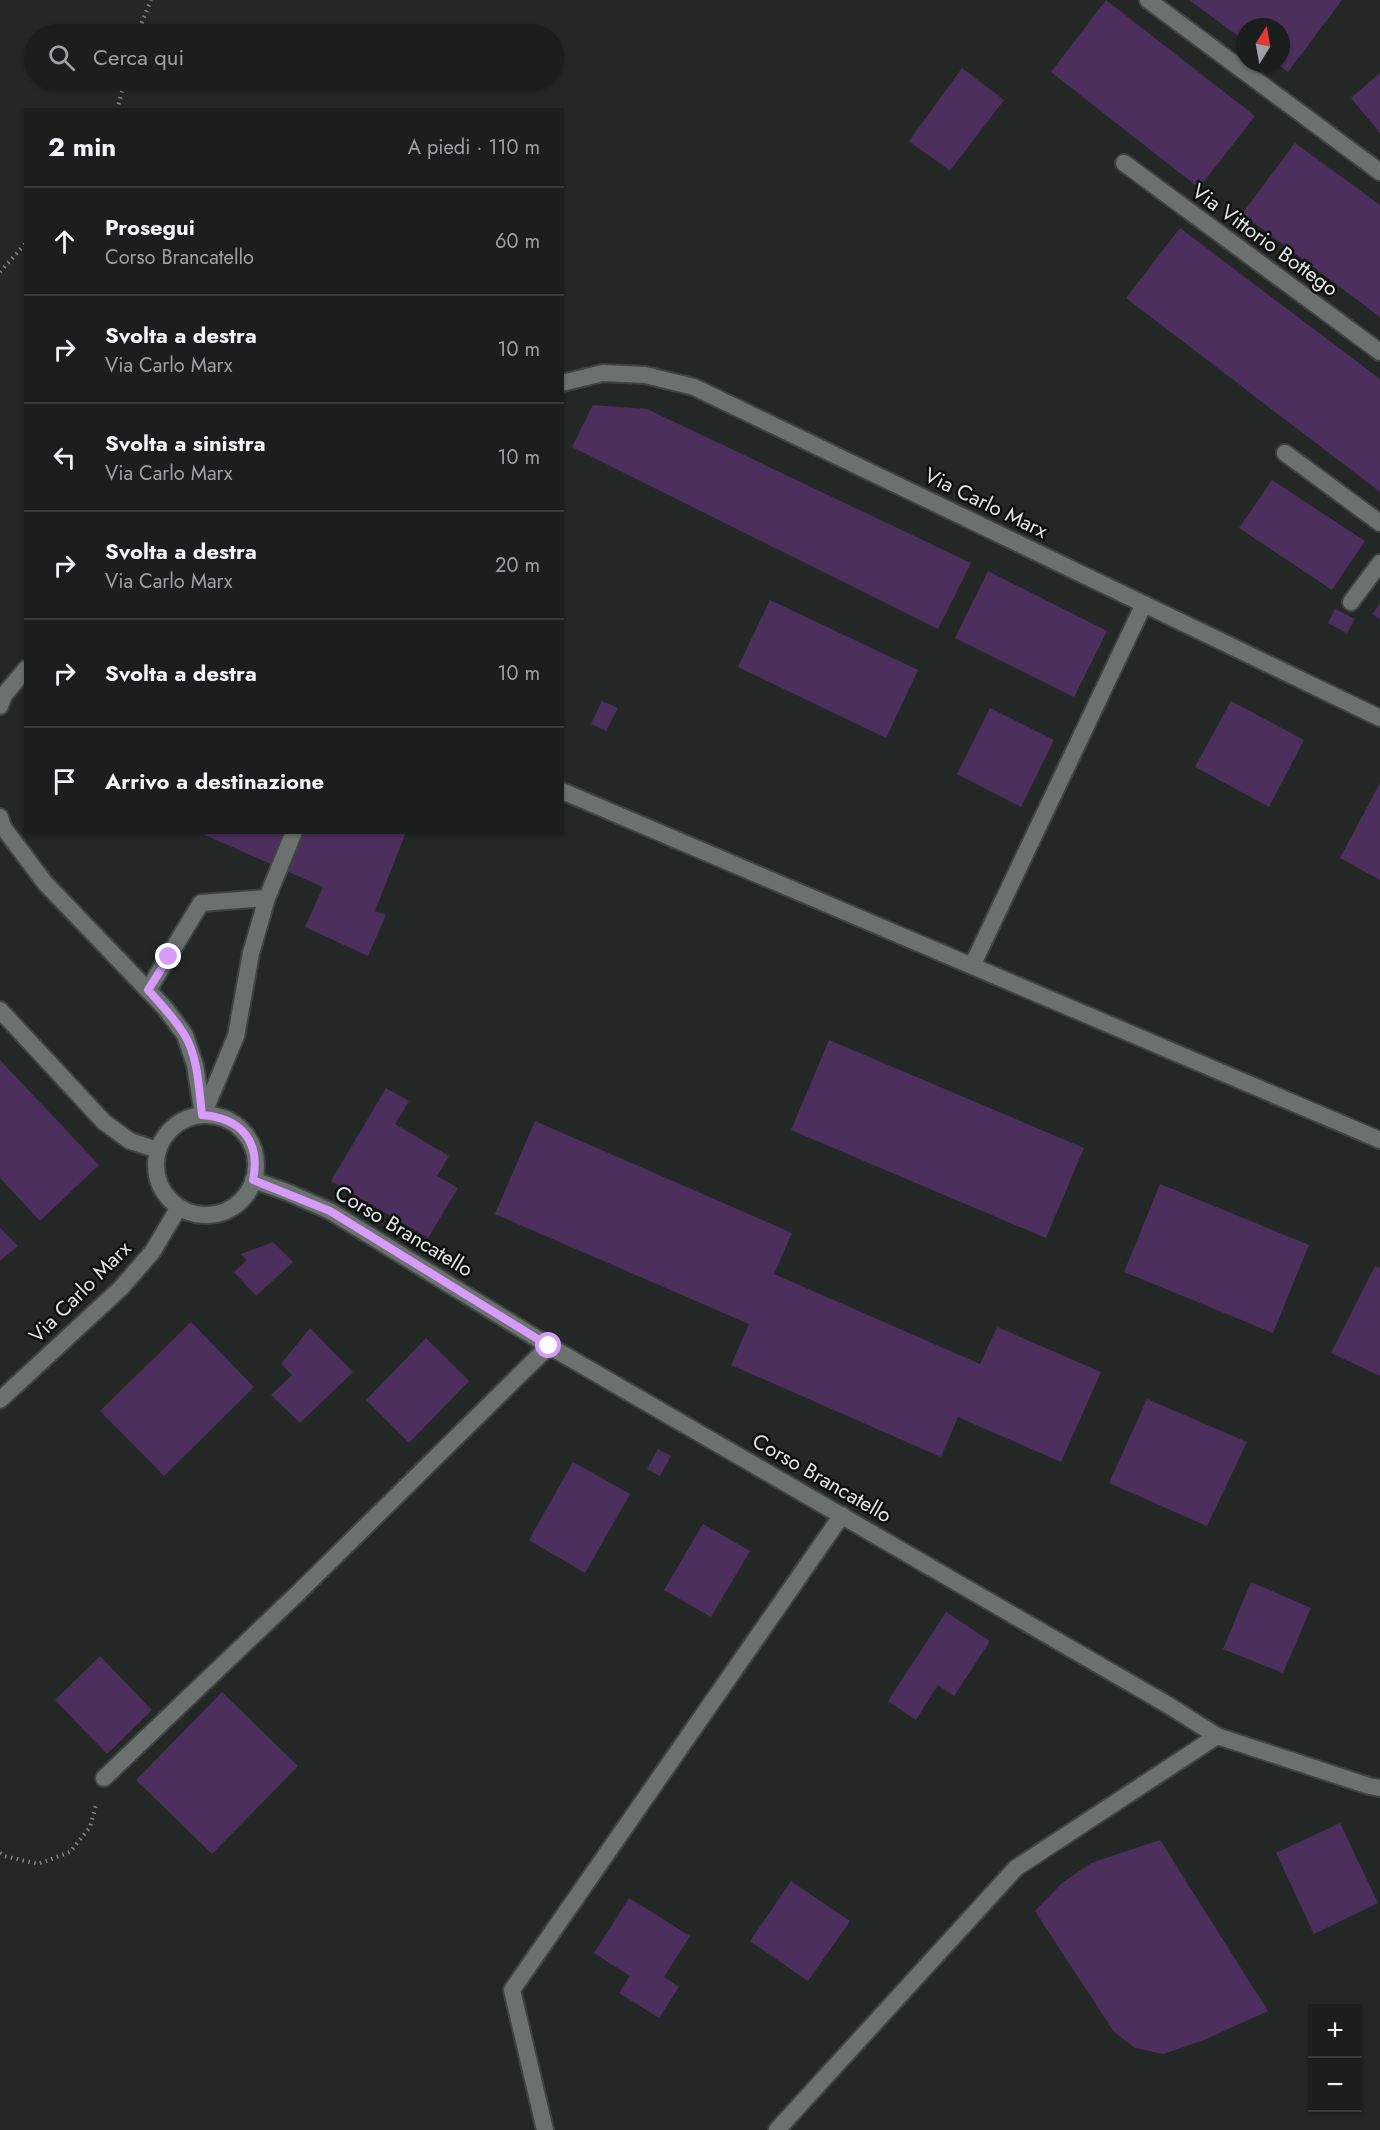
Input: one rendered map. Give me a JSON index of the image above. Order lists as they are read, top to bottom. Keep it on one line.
{"streets":{"street":["Via Vittorio Bottego","Via Carlo Marx","Corso Brancatello"]},"crossings":[["Via Carlo Marx","Corso Brancatello"]],"north":"top","page":{"search":"Cerca qui","heading":["2 min","A piedi · 110 m"],"list":[["Prosegui","Corso Brancatello","60 m"],["Svolta a destra","Via Carlo Marx","10 m"],["Svolta a sinistra","Via Carlo Marx","10 m"],["Svolta a destra","Via Carlo Marx","20 m"],["Svolta a destra","10 m"],"Arrivo a destinazione"],"map_buttons":["+","−"]}}
